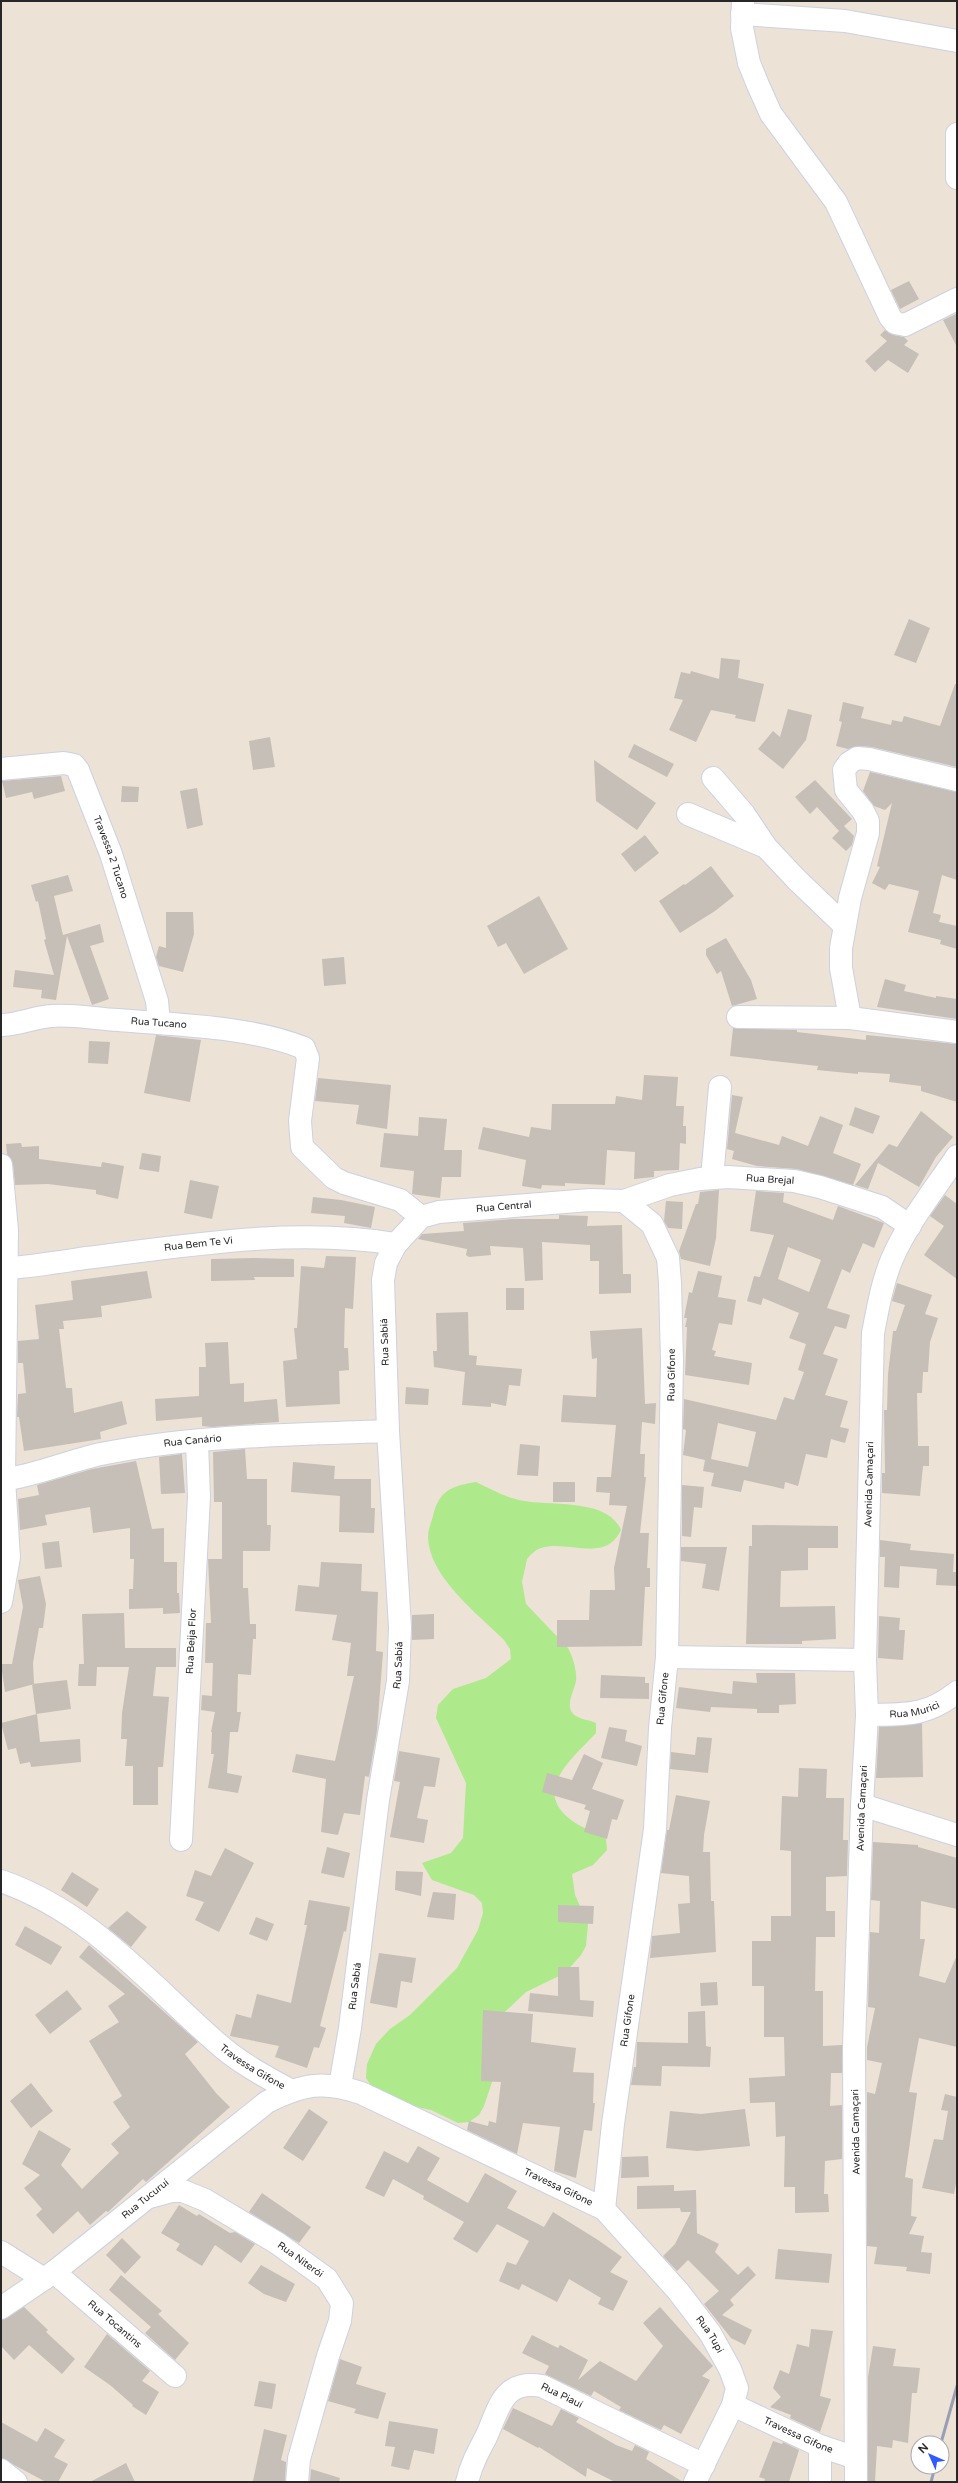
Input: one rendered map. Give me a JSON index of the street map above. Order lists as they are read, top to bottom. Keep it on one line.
{"streets":{"street":["Travessa 2 Tucano","Rua Tucano","Rua Brejal","Rua Central","Rua Bem Te Vi","Rua Sabiá","Rua Gifone","Rua Canário","Avenida Camaçari","Rua Beija Flor","Rua Murici","Travessa Gifone","Rua Tucuruí","Rua Niterói","Rua Tocantins","Rua Tupi","Rua Piauí"]},"crossings":[["Travessa 2 Tucano","Rua Tucano"],["Rua Tucano","Rua Central"],["Rua Brejal","Rua Central"],["Rua Brejal","Rua Gifone"],["Rua Brejal","Avenida Camaçari"],["Rua Central","Rua Gifone"],["Rua Bem Te Vi","Rua Sabiá"],["Rua Sabiá","Rua Canário"],["Rua Sabiá","Travessa Gifone"],["Rua Gifone","Travessa Gifone"],["Rua Gifone","Rua Tupi"],["Rua Canário","Rua Beija Flor"],["Avenida Camaçari","Rua Murici"],["Avenida Camaçari","Travessa Gifone"],["Travessa Gifone","Rua Tucuruí"],["Travessa Gifone","Rua Tupi"],["Rua Tucuruí","Rua Niterói"],["Rua Tucuruí","Rua Tocantins"],["Rua Tupi","Rua Piauí"]],"north":"top left"}
